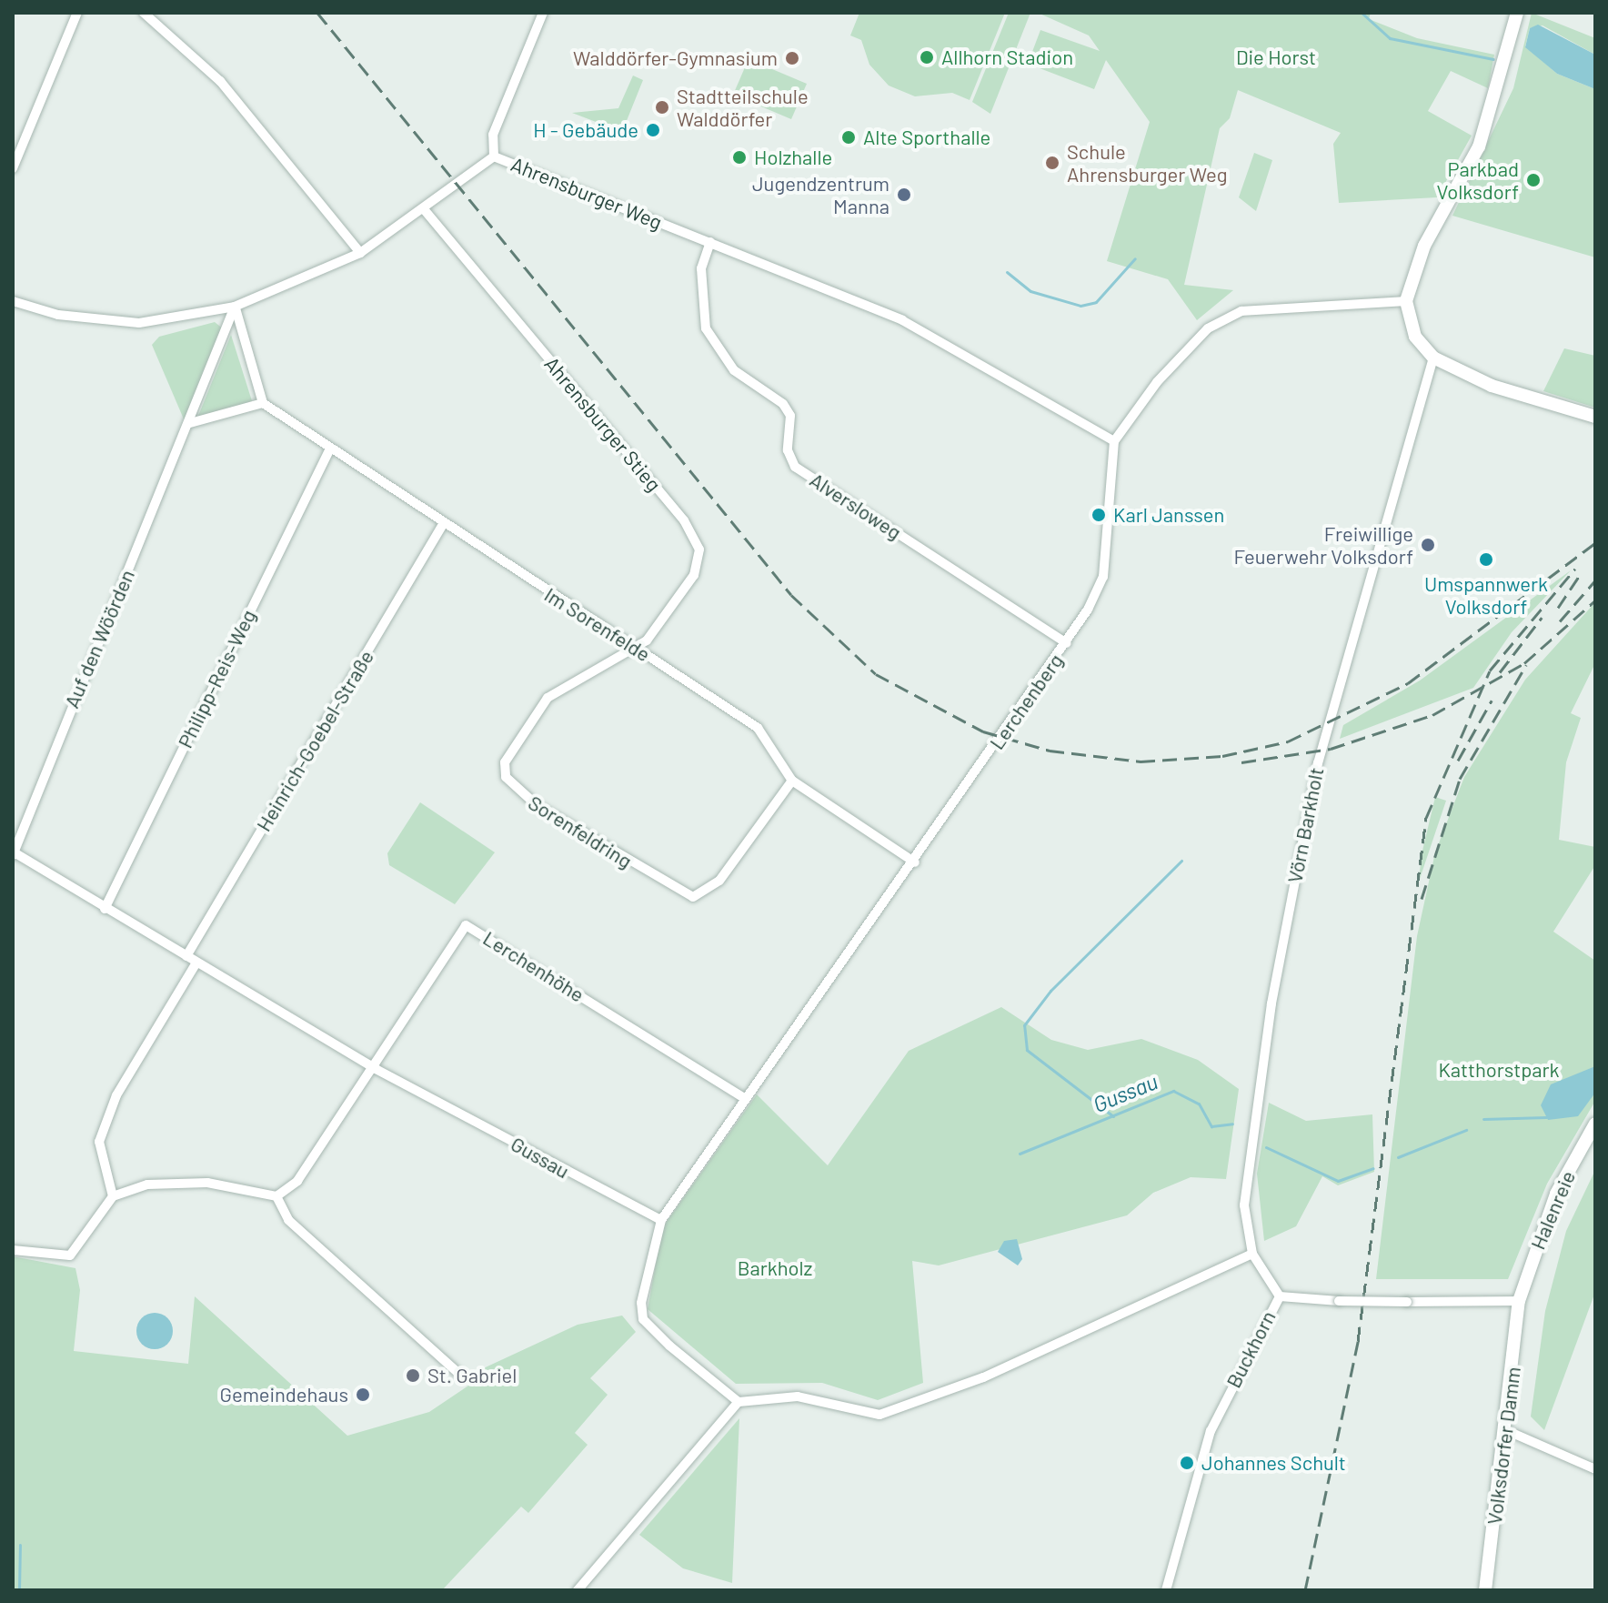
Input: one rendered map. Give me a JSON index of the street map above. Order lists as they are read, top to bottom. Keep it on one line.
{"streets":{"street":["Ahrensburger Weg","Ahrensburger Stieg","Alversloweg","Im Sorenfelde","Auf den Wöörden","Philipp-Reis-Weg","Lerchenberg","Heinrich-Goebel-Straße","Vörn Barkholt","Sorenfeldring","Lerchenhöhe","Gussau","Halenreie","Buckhorn","Volksdorfer Damm"]},"crossings":[["Ahrensburger Weg","Ahrensburger Stieg"],["Ahrensburger Weg","Alversloweg"],["Ahrensburger Weg","Auf den Wöörden"],["Ahrensburger Weg","Lerchenberg"],["Ahrensburger Stieg","Im Sorenfelde"],["Ahrensburger Stieg","Sorenfeldring"],["Alversloweg","Lerchenberg"],["Im Sorenfelde","Philipp-Reis-Weg"],["Im Sorenfelde","Lerchenberg"],["Im Sorenfelde","Heinrich-Goebel-Straße"],["Im Sorenfelde","Sorenfeldring"],["Auf den Wöörden","Gussau"],["Philipp-Reis-Weg","Gussau"],["Lerchenberg","Lerchenhöhe"],["Lerchenberg","Gussau"],["Heinrich-Goebel-Straße","Gussau"],["Vörn Barkholt","Buckhorn"],["Lerchenhöhe","Gussau"],["Halenreie","Buckhorn"],["Halenreie","Volksdorfer Damm"],["Buckhorn","Volksdorfer Damm"]],"water":["Gussau"],"parks":["Die Horst","Katthorstpark","Barkholz"],"places":["Allhorn Stadion","Walddörfer-Gymnasium","Stadtteilschule Walddörfer","H - Gebäude","Alte Sporthalle","Holzhalle","Schule Ahrensburger Weg","Parkbad Volksdorf","Jugendzentrum Manna","Karl Janssen","Freiwillige Feuerwehr Volksdorf","Umspannwerk Volksdorf","St. Gabriel","Gemeindehaus","Johannes Schult"]}
